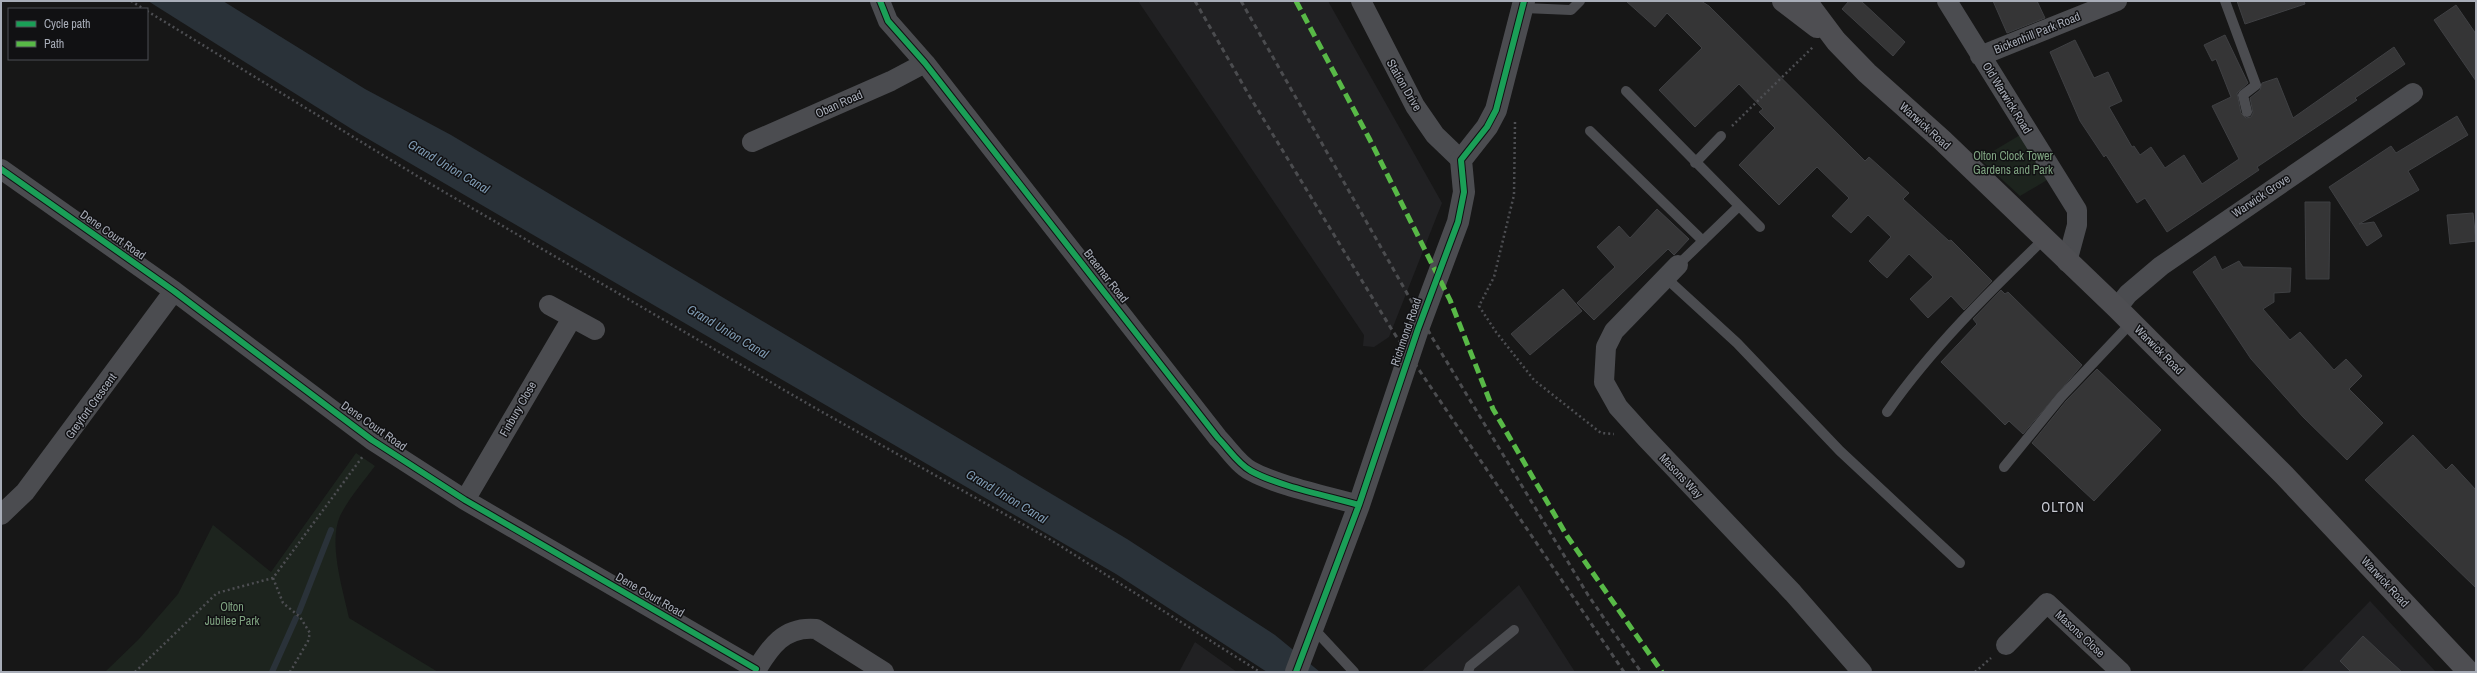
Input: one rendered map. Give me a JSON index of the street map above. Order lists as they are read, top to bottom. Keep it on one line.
{"streets":{"highway":["Warwick Road"],"street":["Bickenhill Park Road","Station Drive","Old Warwick Road","Oban Road","Warwick Grove","Dene Court Road","Braemar Road","Richmond Road","Greyfort Crescent","Finbury Close","Masons Way","Masons Close"]},"crossings":[["Bickenhill Park Road","Old Warwick Road"],["Station Drive","Richmond Road"],["Old Warwick Road","Warwick Road"],["Oban Road","Braemar Road"],["Warwick Road","Warwick Grove"],["Dene Court Road","Greyfort Crescent"],["Dene Court Road","Finbury Close"],["Braemar Road","Richmond Road"]],"districts":["OLTON"],"water":["Grand Union Canal"],"parks":["Olton Clock Tower Gardens and Park","Olton Jubilee Park"],"legend":["Cycle path","Path"]}
